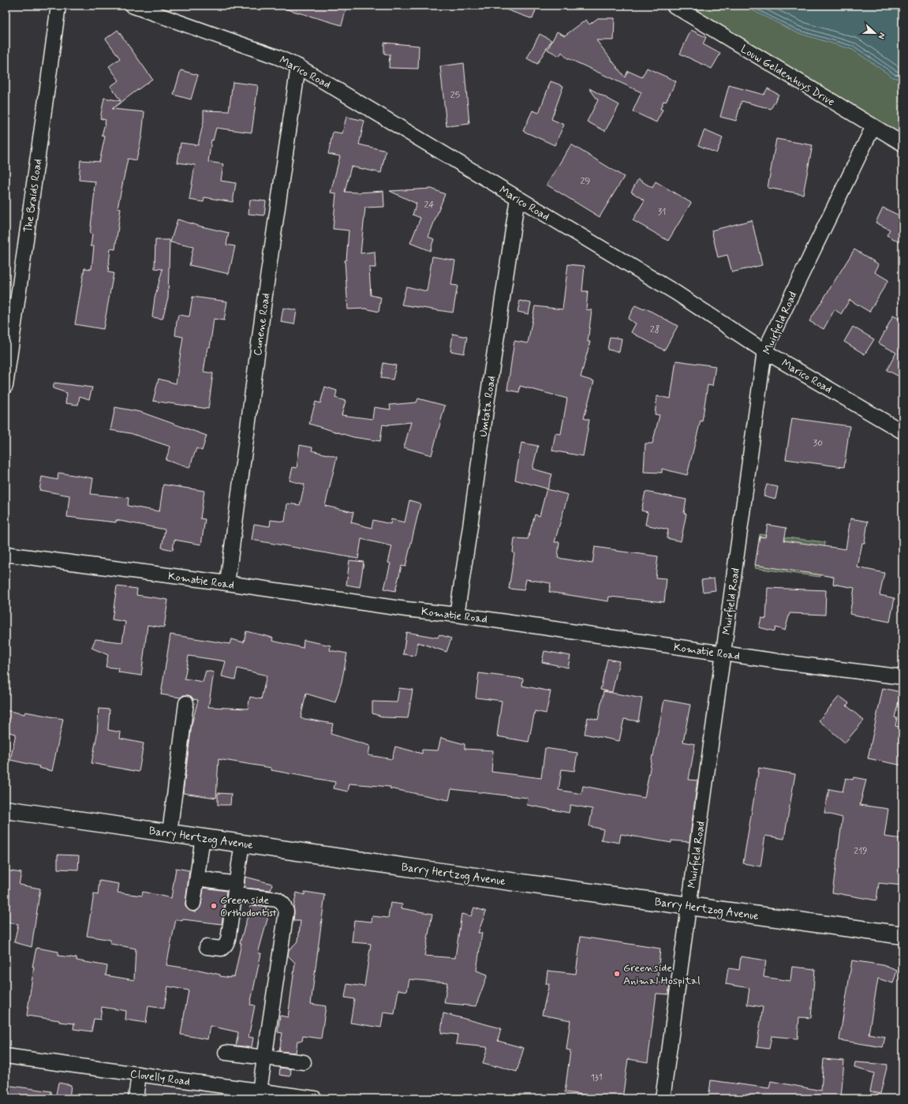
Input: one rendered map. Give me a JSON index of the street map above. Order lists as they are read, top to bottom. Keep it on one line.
{"streets":{"main road":["Barry Hertzog Avenue"],"street":["Marico Road","Louw Geldenhuys Drive","The Braids Road","Muirfield Road","Cunene Road","Umtata Road","Komatie Road","Clovelly Road"]},"crossings":[["Marico Road","Muirfield Road"],["Marico Road","Cunene Road"],["Marico Road","Umtata Road"],["Louw Geldenhuys Drive","Muirfield Road"],["Muirfield Road","Komatie Road"],["Muirfield Road","Barry Hertzog Avenue"],["Cunene Road","Komatie Road"],["Umtata Road","Komatie Road"]],"places":["Greenside Orthodontist","Greenside Animal Hospital"],"house_numbers":["25","29","24","31","28","30","219","131"],"north":"right"}
